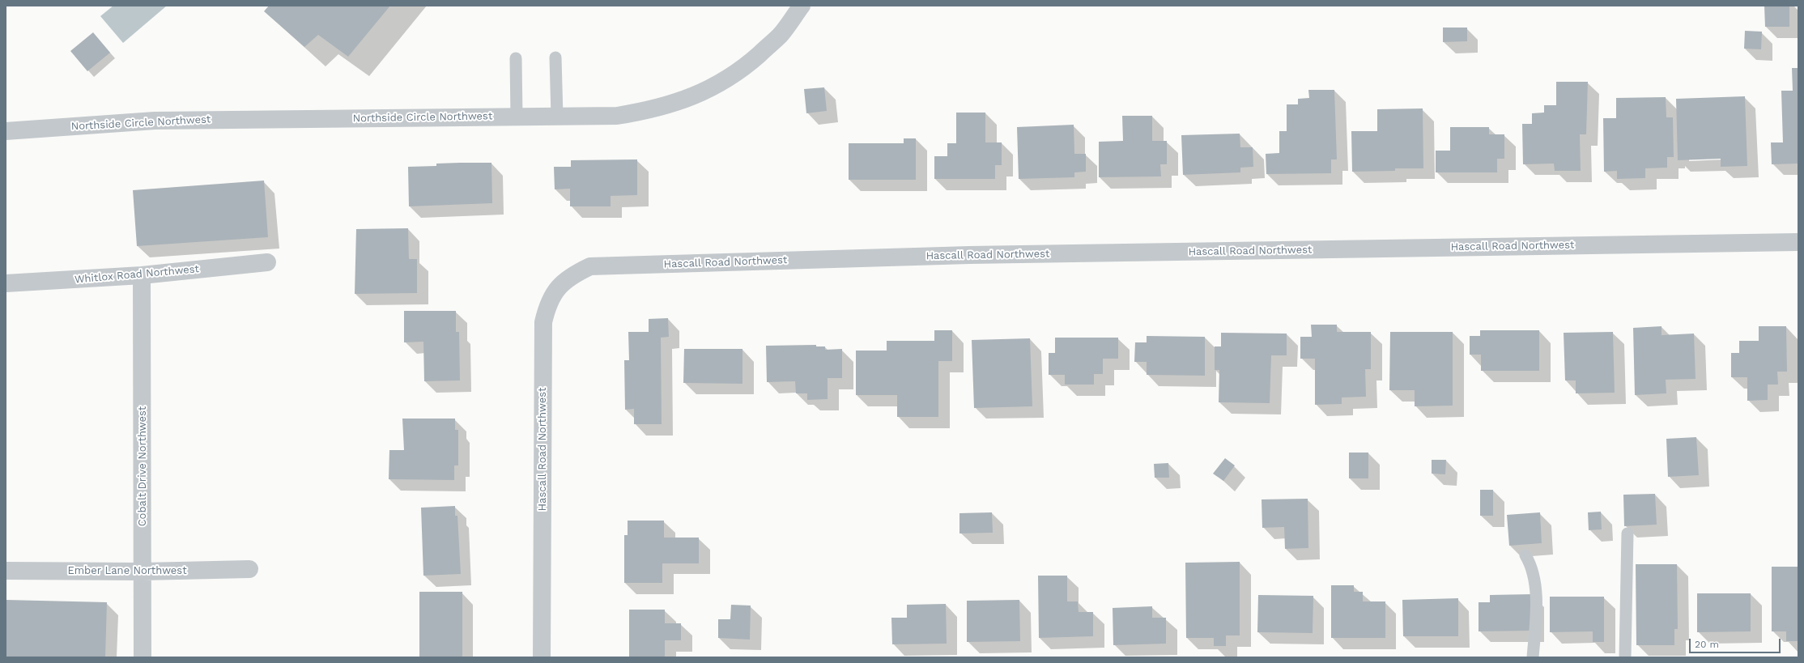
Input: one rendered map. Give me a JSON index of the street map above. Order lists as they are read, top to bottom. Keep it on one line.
{"streets":{"street":["Northside Circle Northwest","Hascall Road Northwest","Whitlox Road Northwest","Cobalt Drive Northwest","Ember Lane Northwest"]},"crossings":[["Whitlox Road Northwest","Cobalt Drive Northwest"],["Cobalt Drive Northwest","Ember Lane Northwest"]],"scale_bar":"20 m"}
